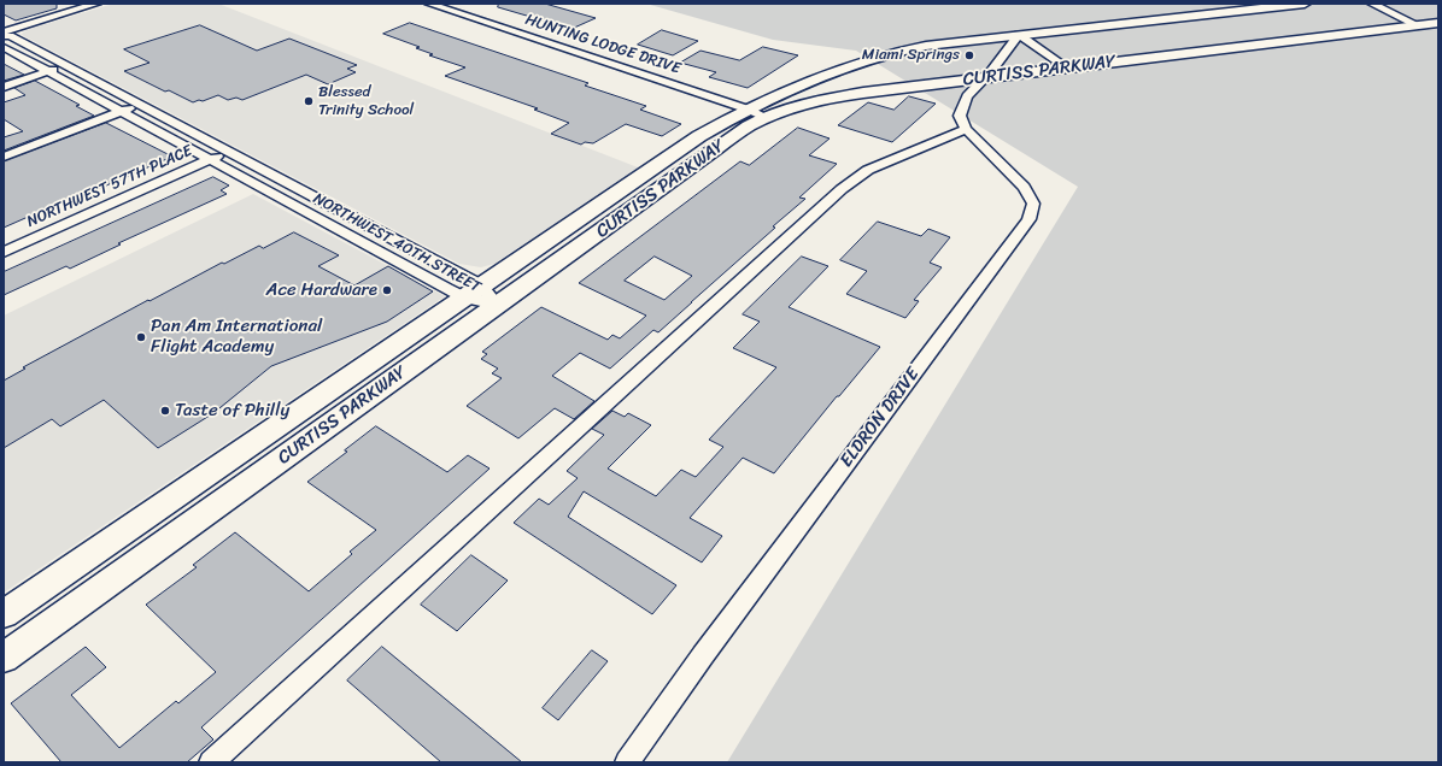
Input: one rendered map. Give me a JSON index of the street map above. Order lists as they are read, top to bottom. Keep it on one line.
{"streets":{"main road":["CURTISS PARKWAY"],"street":["HUNTING LODGE DRIVE","NORTHWEST 57TH PLACE","NORTHWEST 40TH STREET","ELDRON DRIVE"]},"crossings":[["HUNTING LODGE DRIVE","CURTISS PARKWAY"],["CURTISS PARKWAY","NORTHWEST 40TH STREET"],["NORTHWEST 57TH PLACE","NORTHWEST 40TH STREET"]],"places":["Miami Springs","Blessed Trinity School","Ace Hardware","Pan Am International Flight Academy","Taste of Philly"]}
